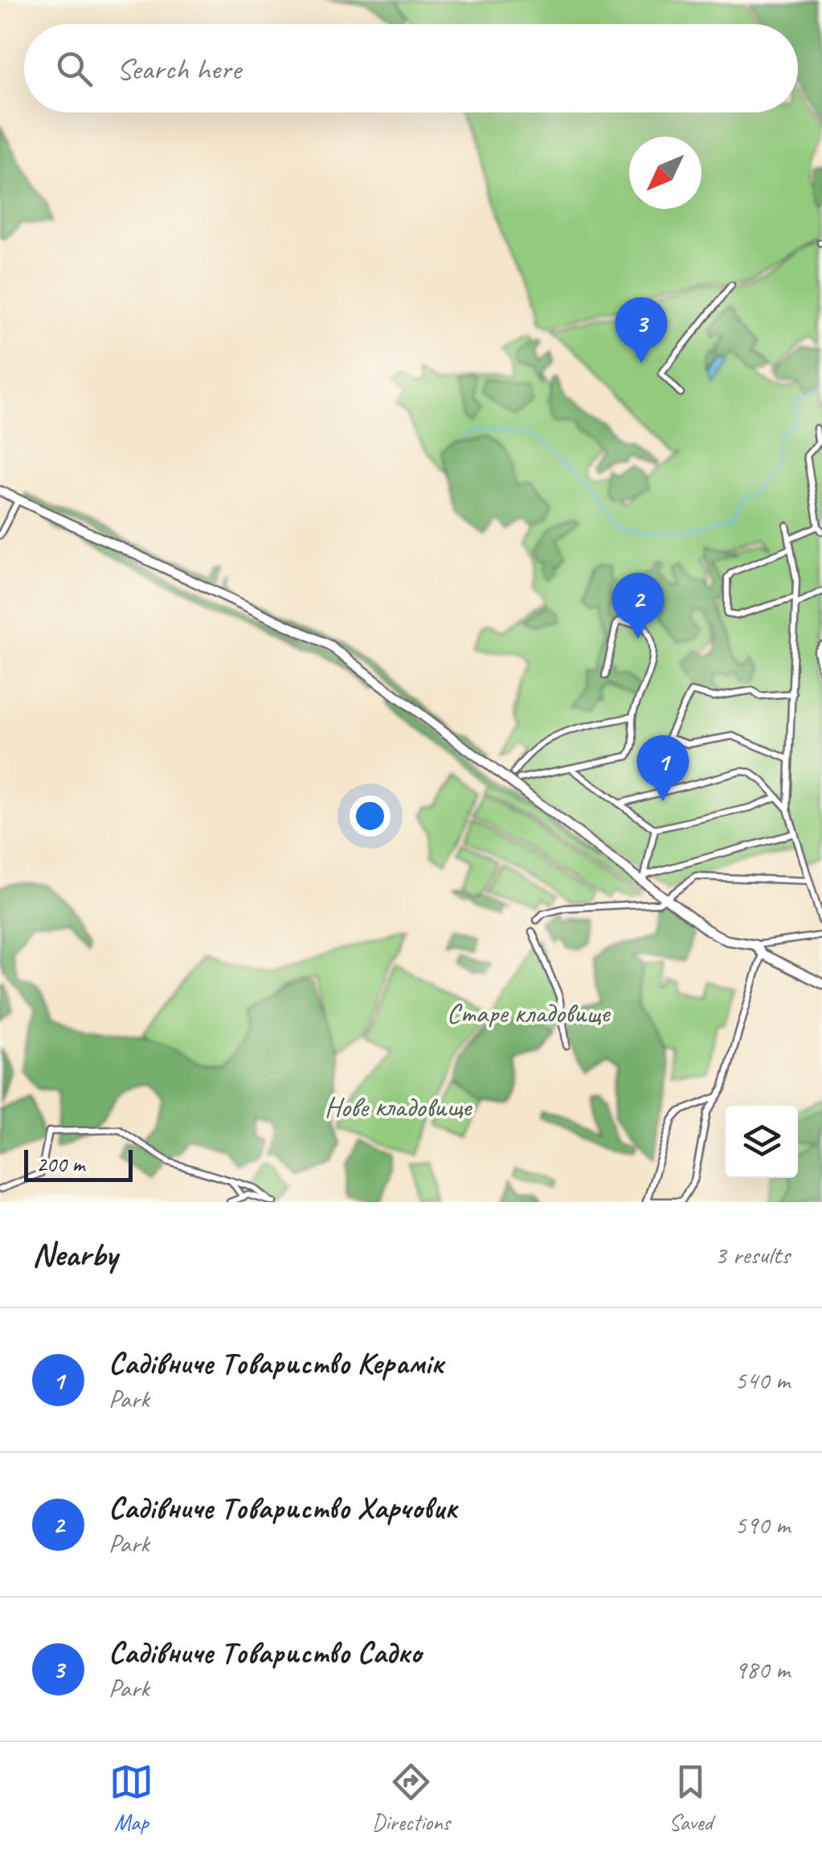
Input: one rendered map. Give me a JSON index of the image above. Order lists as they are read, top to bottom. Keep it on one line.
{"parks":["Старе кладовище","Нове кладовище"],"scale_bar":"200 m","north":"bottom left","page":{"search":"Search here","pins":["3","2","1"],"scale":"200 m","heading":["Nearby","3 results"],"list":[{"mark":"1","name":"Садівниче Товариство Керамік","note":"Park","value":"540 m"},{"mark":"2","name":"Садівниче Товариство Харчовик","note":"Park","value":"590 m"},{"mark":"3","name":"Садівниче Товариство Садко","note":"Park","value":"980 m"}],"nav":["Map","Directions","Saved"]}}
